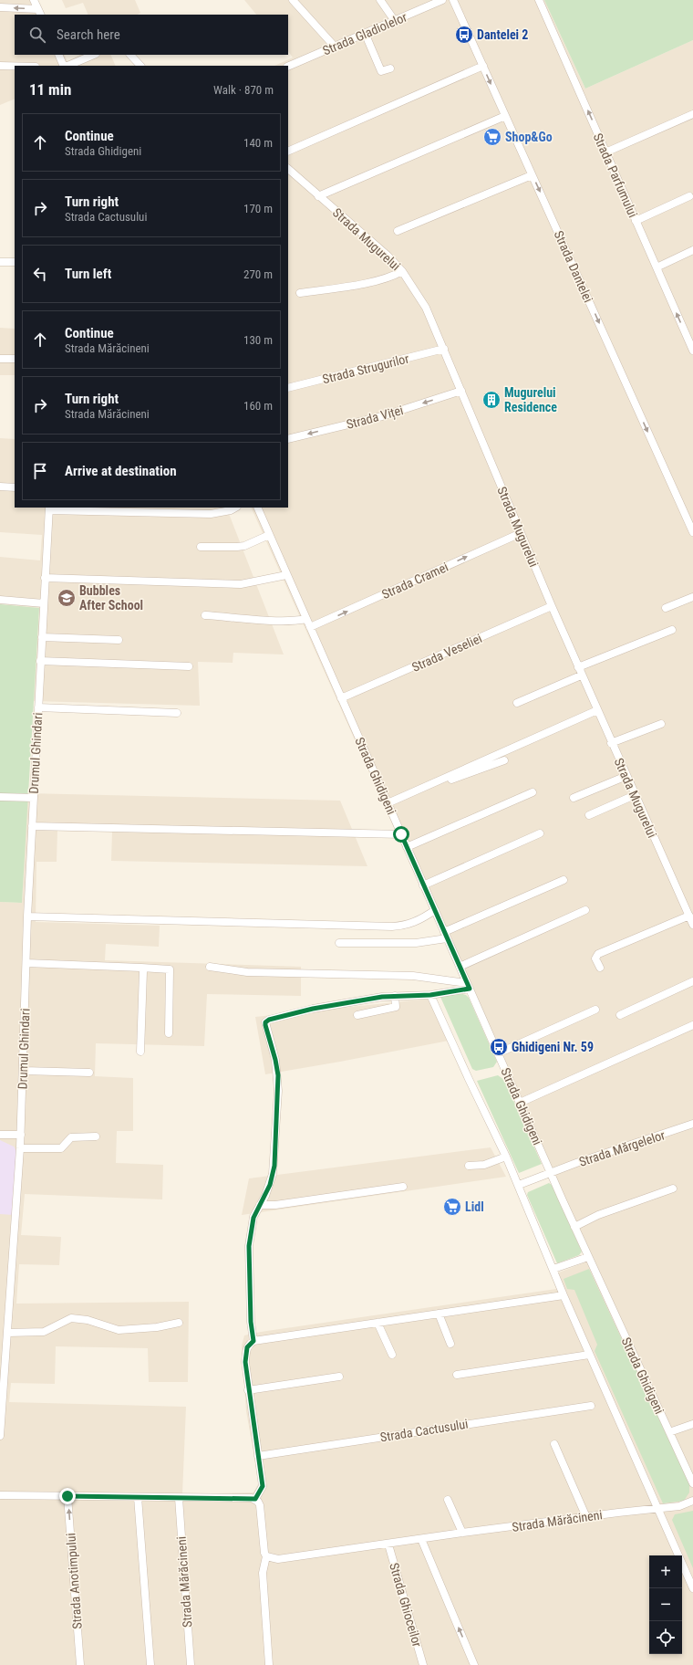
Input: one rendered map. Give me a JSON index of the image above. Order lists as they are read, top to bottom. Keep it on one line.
{"streets":{"street":["Strada Gladiolelor","Strada Parfumului","Strada Mugurelui","Strada Dantelei","Strada Strugurilor","Strada Viței","Strada Cramei","Strada Veseliei","Drumul Ghindari","Strada Ghidigeni","Strada Mărgelelor","Strada Cactusului","Strada Mărăcineni","Strada Anotimpului","Strada Ghioceilor"]},"crossings":[["Strada Mugurelui","Strada Strugurilor"],["Strada Mugurelui","Strada Viței"],["Strada Mugurelui","Strada Cramei"],["Strada Mugurelui","Strada Veseliei"],["Strada Cramei","Strada Ghidigeni"],["Strada Veseliei","Strada Ghidigeni"],["Strada Ghidigeni","Strada Mărgelelor"],["Strada Mărăcineni","Strada Ghioceilor"]],"one_way":["Strada Parfumului","Strada Dantelei","Strada Viței","Strada Cramei","Strada Anotimpului"],"places":{"bus stop":["Dantelei 2","Ghidigeni Nr. 59"],"supermarket":["Shop&Go","Lidl"],"building":["Mugurelui Residence"],"school or university":["Bubbles After School"]},"page":{"search":"Search here","heading":["11 min","Walk · 870 m"],"list":[["Continue","Strada Ghidigeni","140 m"],["Turn right","Strada Cactusului","170 m"],["Turn left","270 m"],["Continue","Strada Mărăcineni","130 m"],["Turn right","Strada Mărăcineni","160 m"],"Arrive at destination"],"map_buttons":["+","−"]}}
